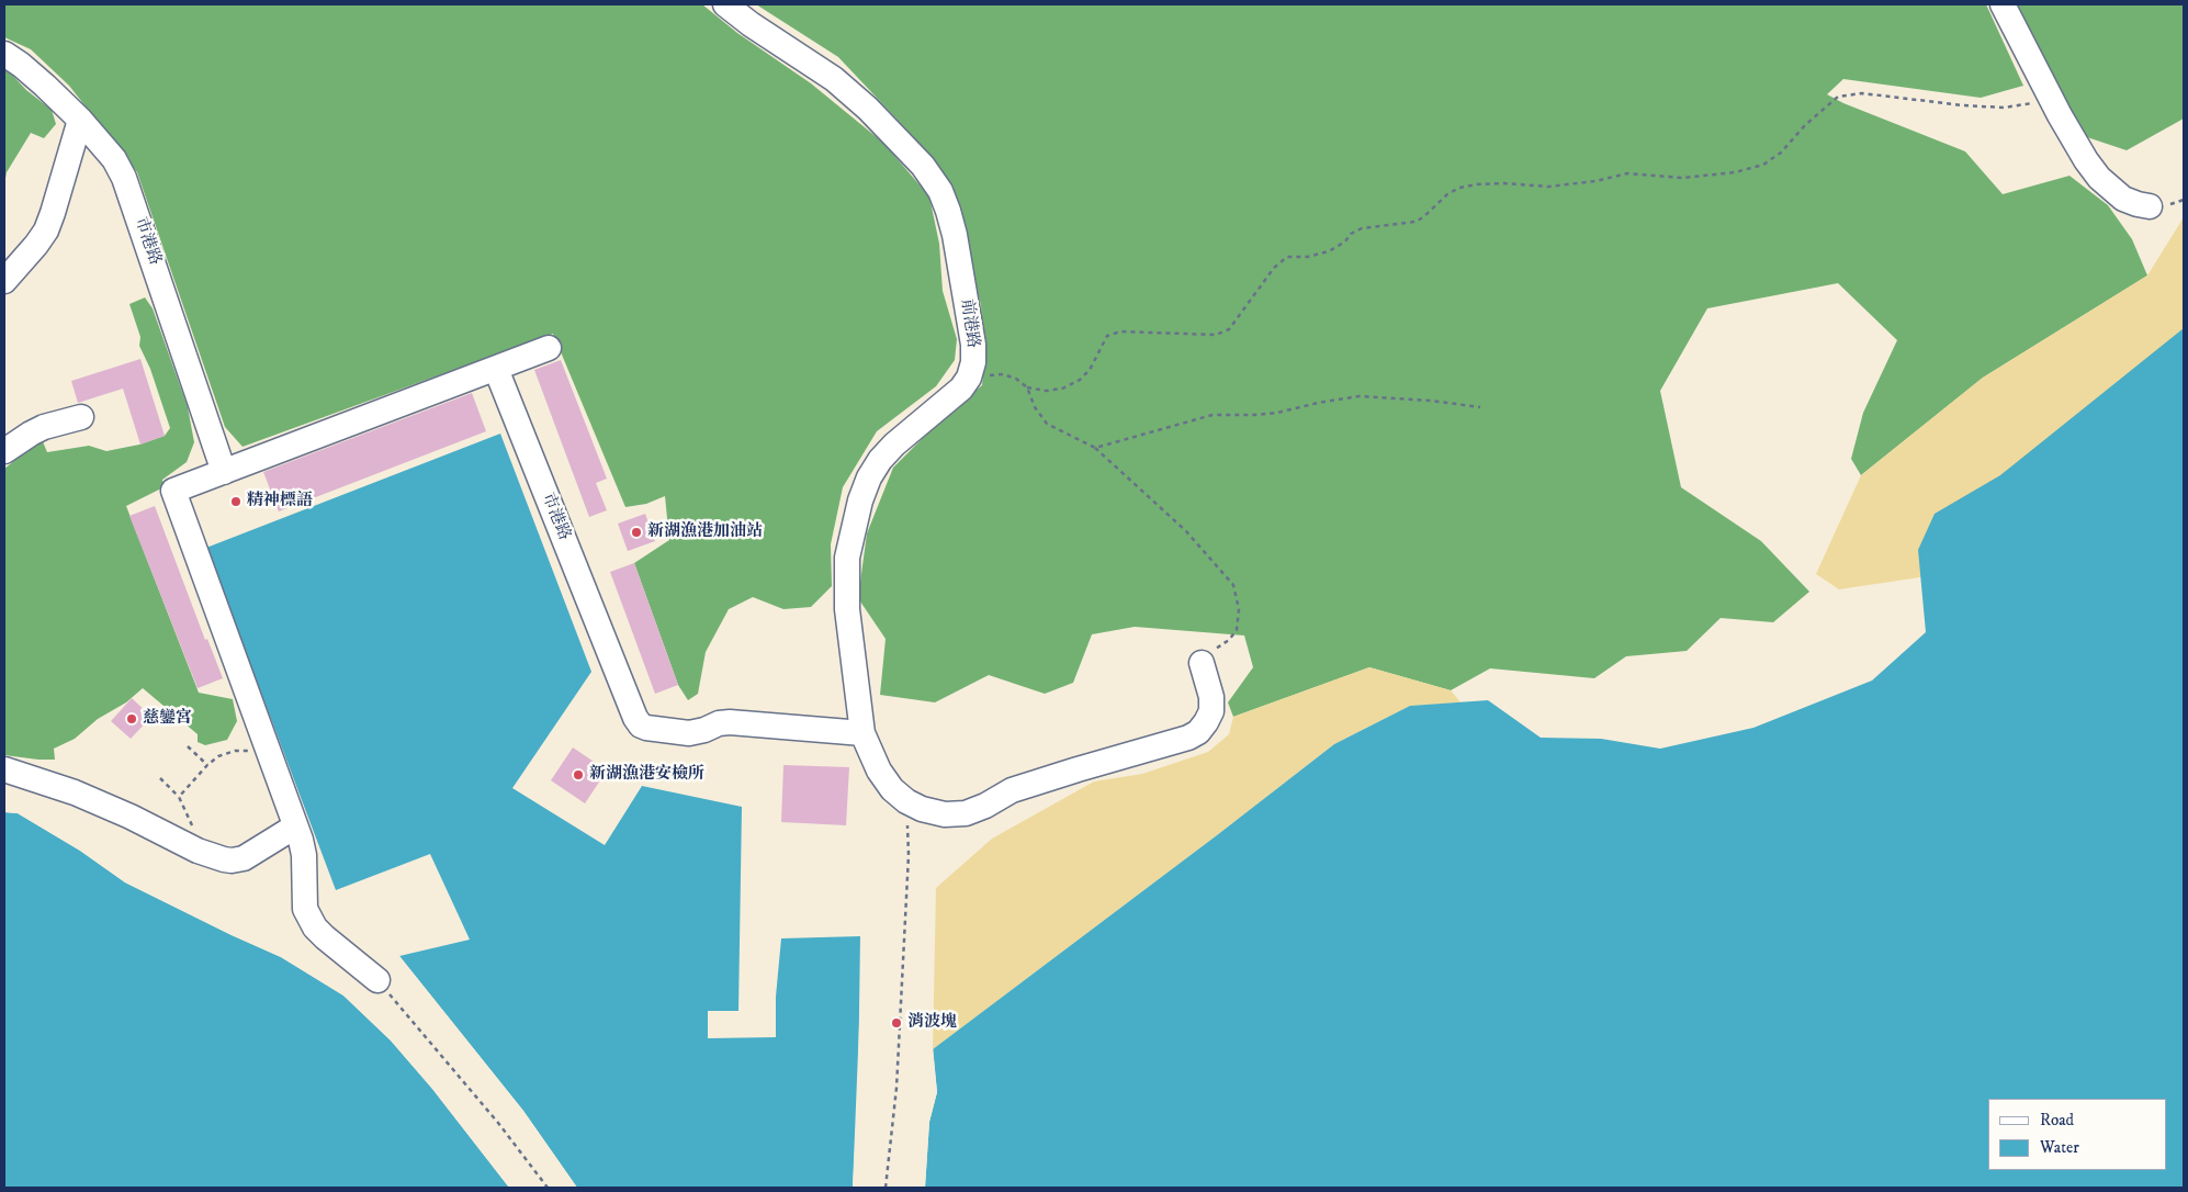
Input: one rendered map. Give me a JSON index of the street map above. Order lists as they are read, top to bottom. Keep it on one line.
{"streets":{"street":["市港路","前港路"]},"places":["精神標語","新湖漁港加油站","慈鑾宮","新湖漁港安檢所","消波塊"],"legend":["Road","Water"]}
